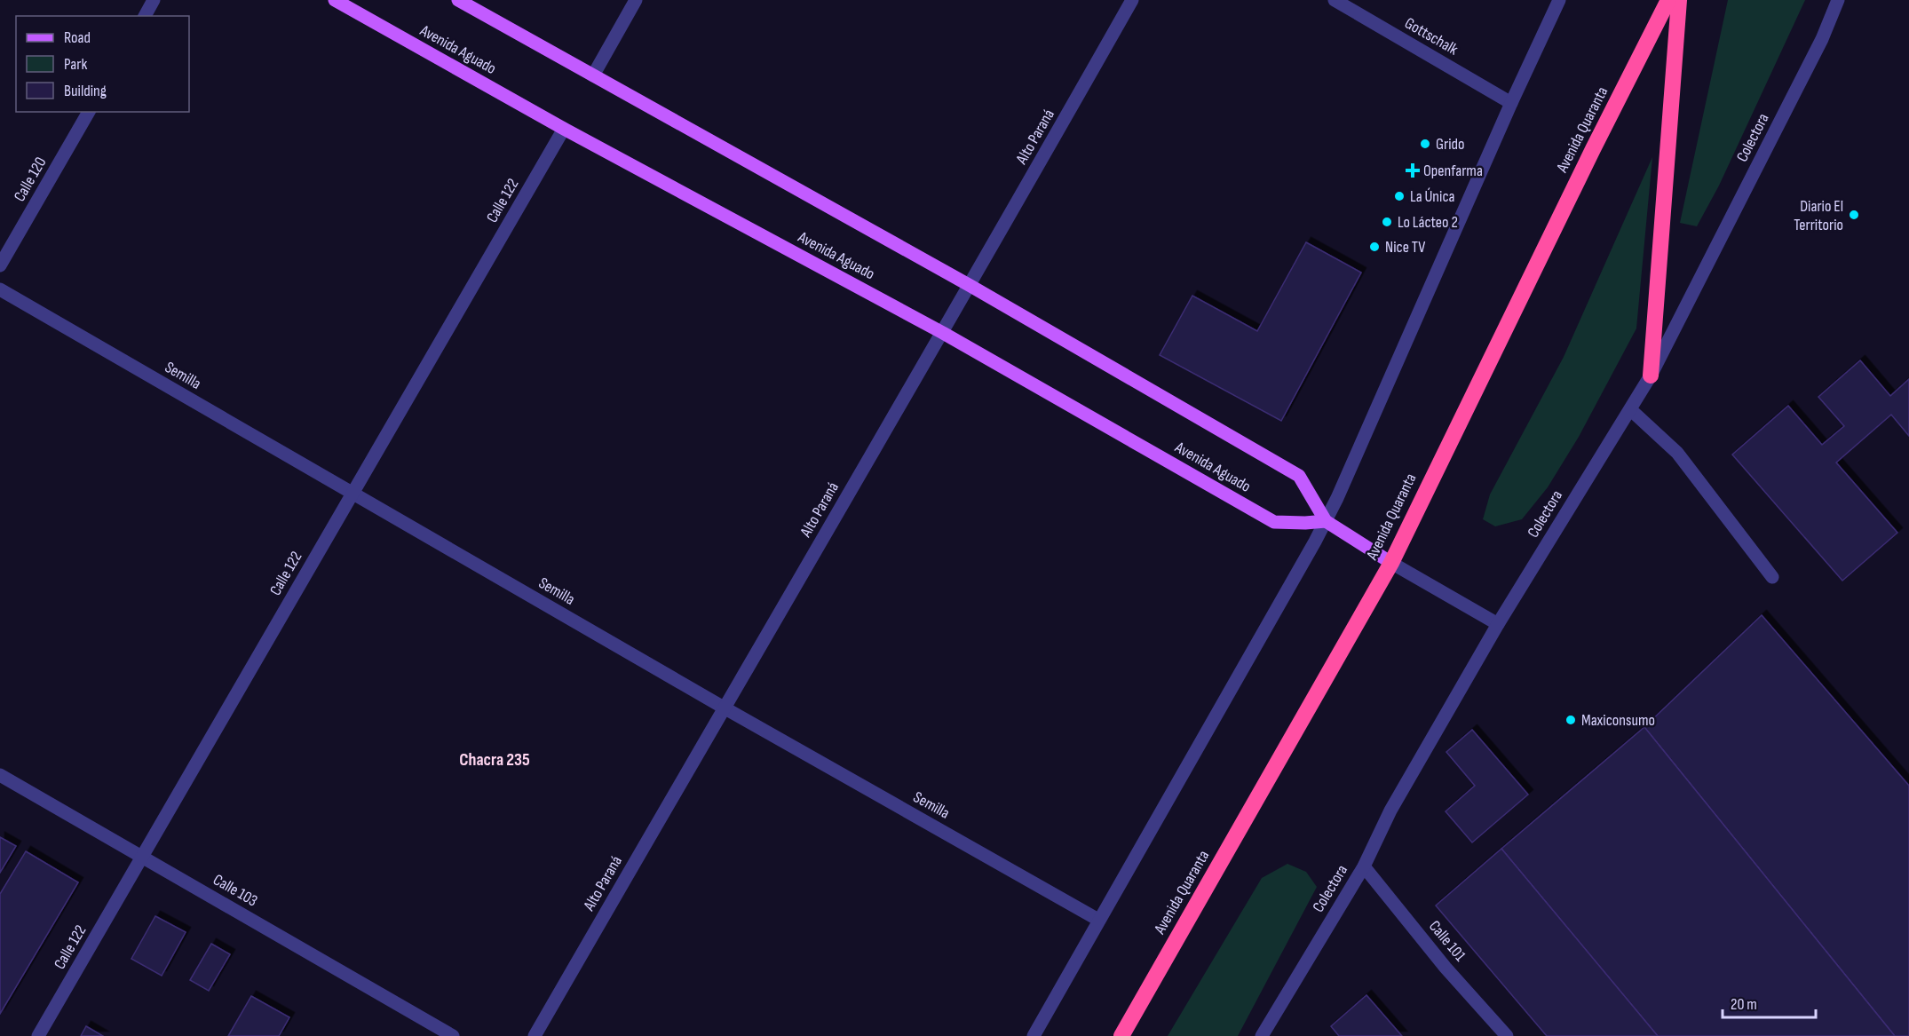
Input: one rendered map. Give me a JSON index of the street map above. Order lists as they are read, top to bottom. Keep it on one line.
{"streets":{"highway":["Avenida Quaranta"],"main road":["Avenida Aguado"],"street":["Gottschalk","Alto Paraná","Colectora","Calle 120","Calle 122","Semilla","Calle 103","Calle 101"]},"crossings":[["Avenida Aguado","Alto Paraná"],["Avenida Aguado","Calle 122"],["Alto Paraná","Semilla"],["Colectora","Calle 101"],["Calle 122","Semilla"],["Calle 122","Calle 103"]],"districts":["Chacra 235"],"places":{"other":["Grido","La Única","Diario El Territorio","Lo Lácteo 2","Nice TV","Maxiconsumo"],"health":["Openfarma"]},"legend":["Road","Park","Building"],"scale_bar":"20 m"}
